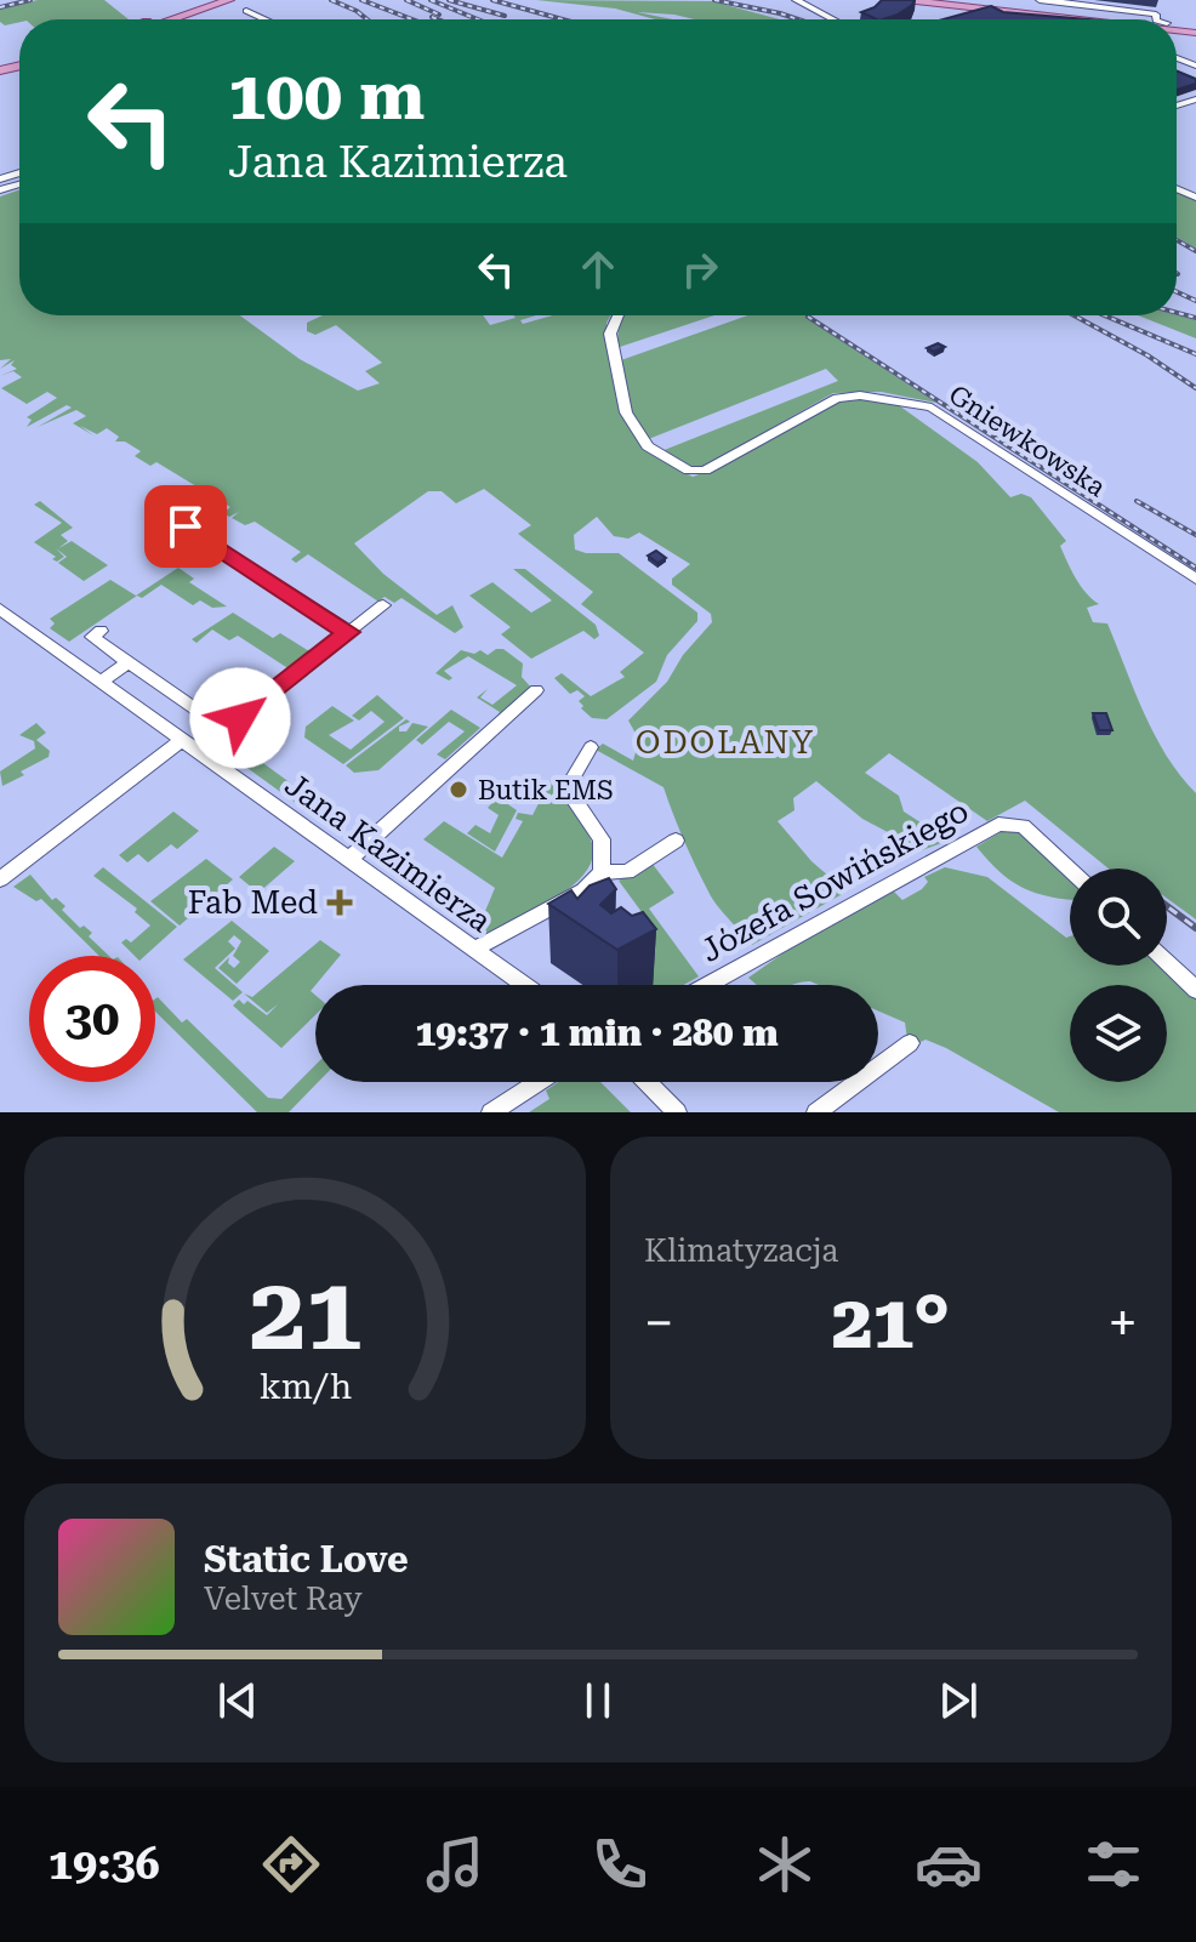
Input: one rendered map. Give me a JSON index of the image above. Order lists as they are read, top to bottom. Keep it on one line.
{"streets":{"street":["Gniewkowska","Jana Kazimierza","Józefa Sowińskiego"]},"districts":["ODOLANY"],"places":{"other":["Butik EMS"],"health":["Fab Med"]},"page":{"turn":["100 m","Jana Kazimierza"],"limit":"30","trip":"19:37 · 1 min · 280 m","tile":"Klimatyzacja","heat":["−","21°","+"],"song":["Static Love","Velvet Ray"],"tabs":"19:36","gauge":["21","km/h"]}}
